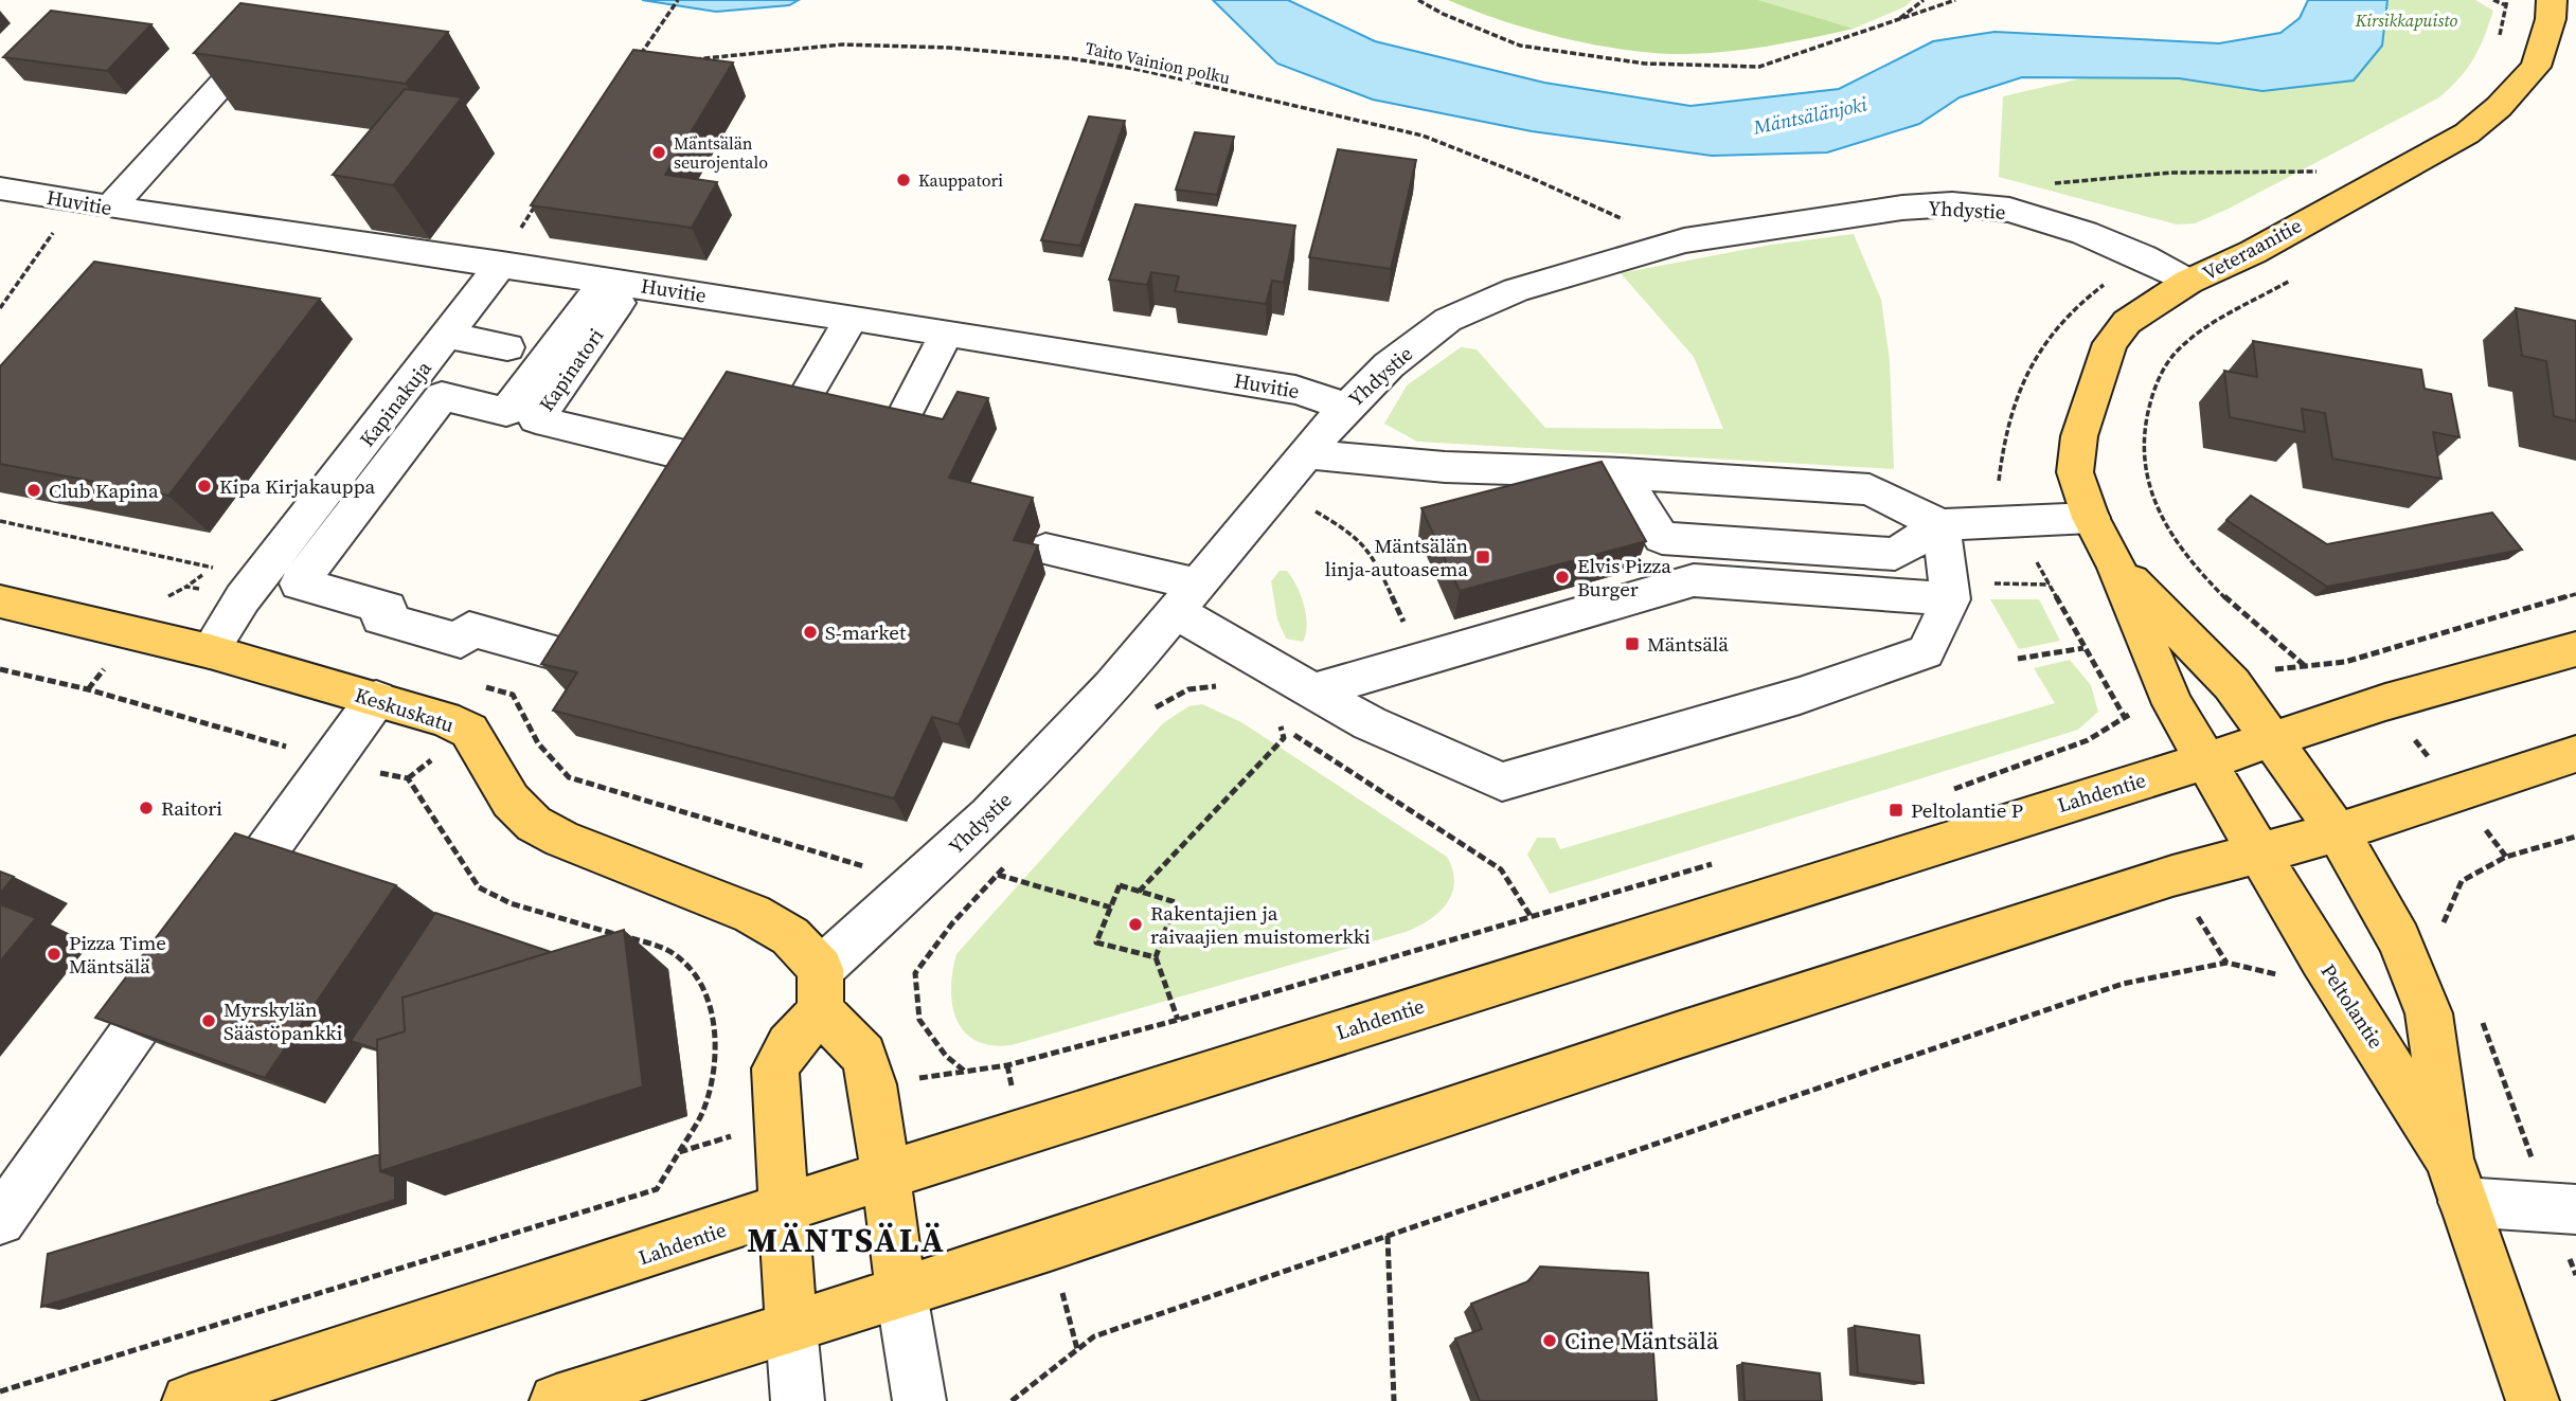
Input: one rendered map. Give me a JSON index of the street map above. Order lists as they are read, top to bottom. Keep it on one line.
{"streets":{"main road":["Yhdystie","Veteraanitie","Keskuskatu","Lahdentie","Peltolantie"],"street":["Huvitie","Kapinatori","Kapinakuja"],"path":["Taito Vainion polku"]},"crossings":[["Huvitie","Yhdystie"],["Huvitie","Kapinakuja"],["Yhdystie","Veteraanitie"],["Yhdystie","Keskuskatu"],["Yhdystie","Lahdentie"],["Veteraanitie","Lahdentie"],["Veteraanitie","Peltolantie"],["Kapinakuja","Keskuskatu"]],"districts":["MÄNTSÄLÄ"],"water":["Mäntsälänjoki"],"parks":["Kirsikkapuisto"],"places":{"other":["Mäntsälän seurojentalo","Kauppatori","Kipa Kirjakauppa","Club Kapina","Elvis Pizza Burger","S-market","Raitori","Rakentajien ja raivaajien muistomerkki","Pizza Time Mäntsälä","Myrskylän Säästöpankki","Cine Mäntsälä"],"transit":["Mäntsälän linja-autoasema","Mäntsälä","Peltolantie P"]}}
